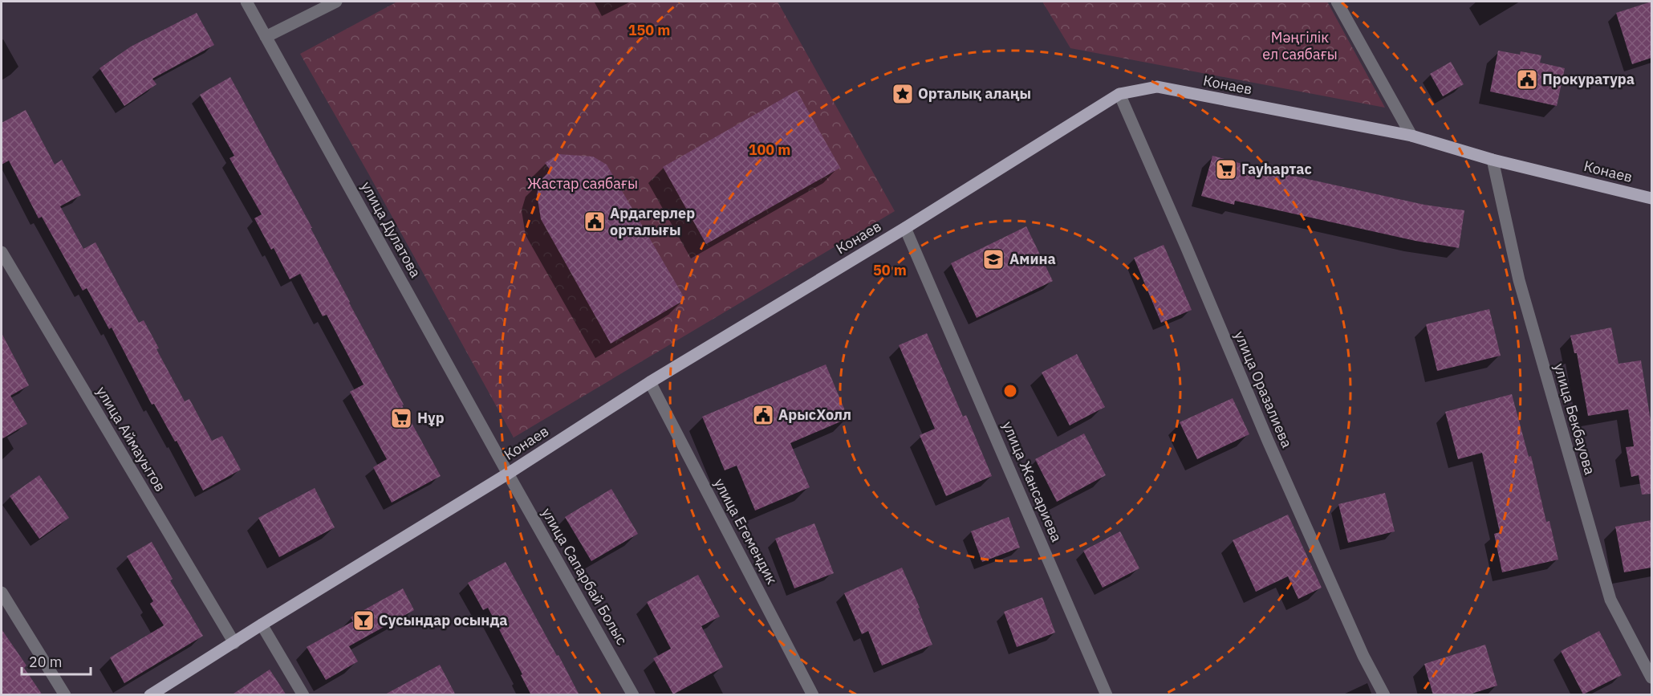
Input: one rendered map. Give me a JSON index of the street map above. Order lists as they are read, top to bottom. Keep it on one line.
{"streets":{"main road":["Конаев"],"street":["улица Дулатова","улица Оразалиева","улица Бекбауова","улица Аймауытов","улица Жансариева","улица Егемендик","улица Cапарбай Болыс"]},"crossings":[["Конаев","улица Дулатова"],["Конаев","улица Оразалиева"],["Конаев","улица Бекбауова"],["Конаев","улица Аймауытов"],["Конаев","улица Жансариева"],["Конаев","улица Егемендик"],["Конаев","улица Cапарбай Болыс"],["улица Дулатова","улица Cапарбай Болыс"]],"parks":["Мәңгілік ел саябағы","Жастар саябағы"],"places":{"public building":["Прокуратура","Ардагерлер орталығы","АрысХолл"],"place":["Орталық алаңы"],"supermarket":["Гауһартас","Нұр"],"school or university":["Амина"],"bar":["Сусындар осында"]},"scale_bar":"20 m","rings":["150 m","100 m","50 m"]}
